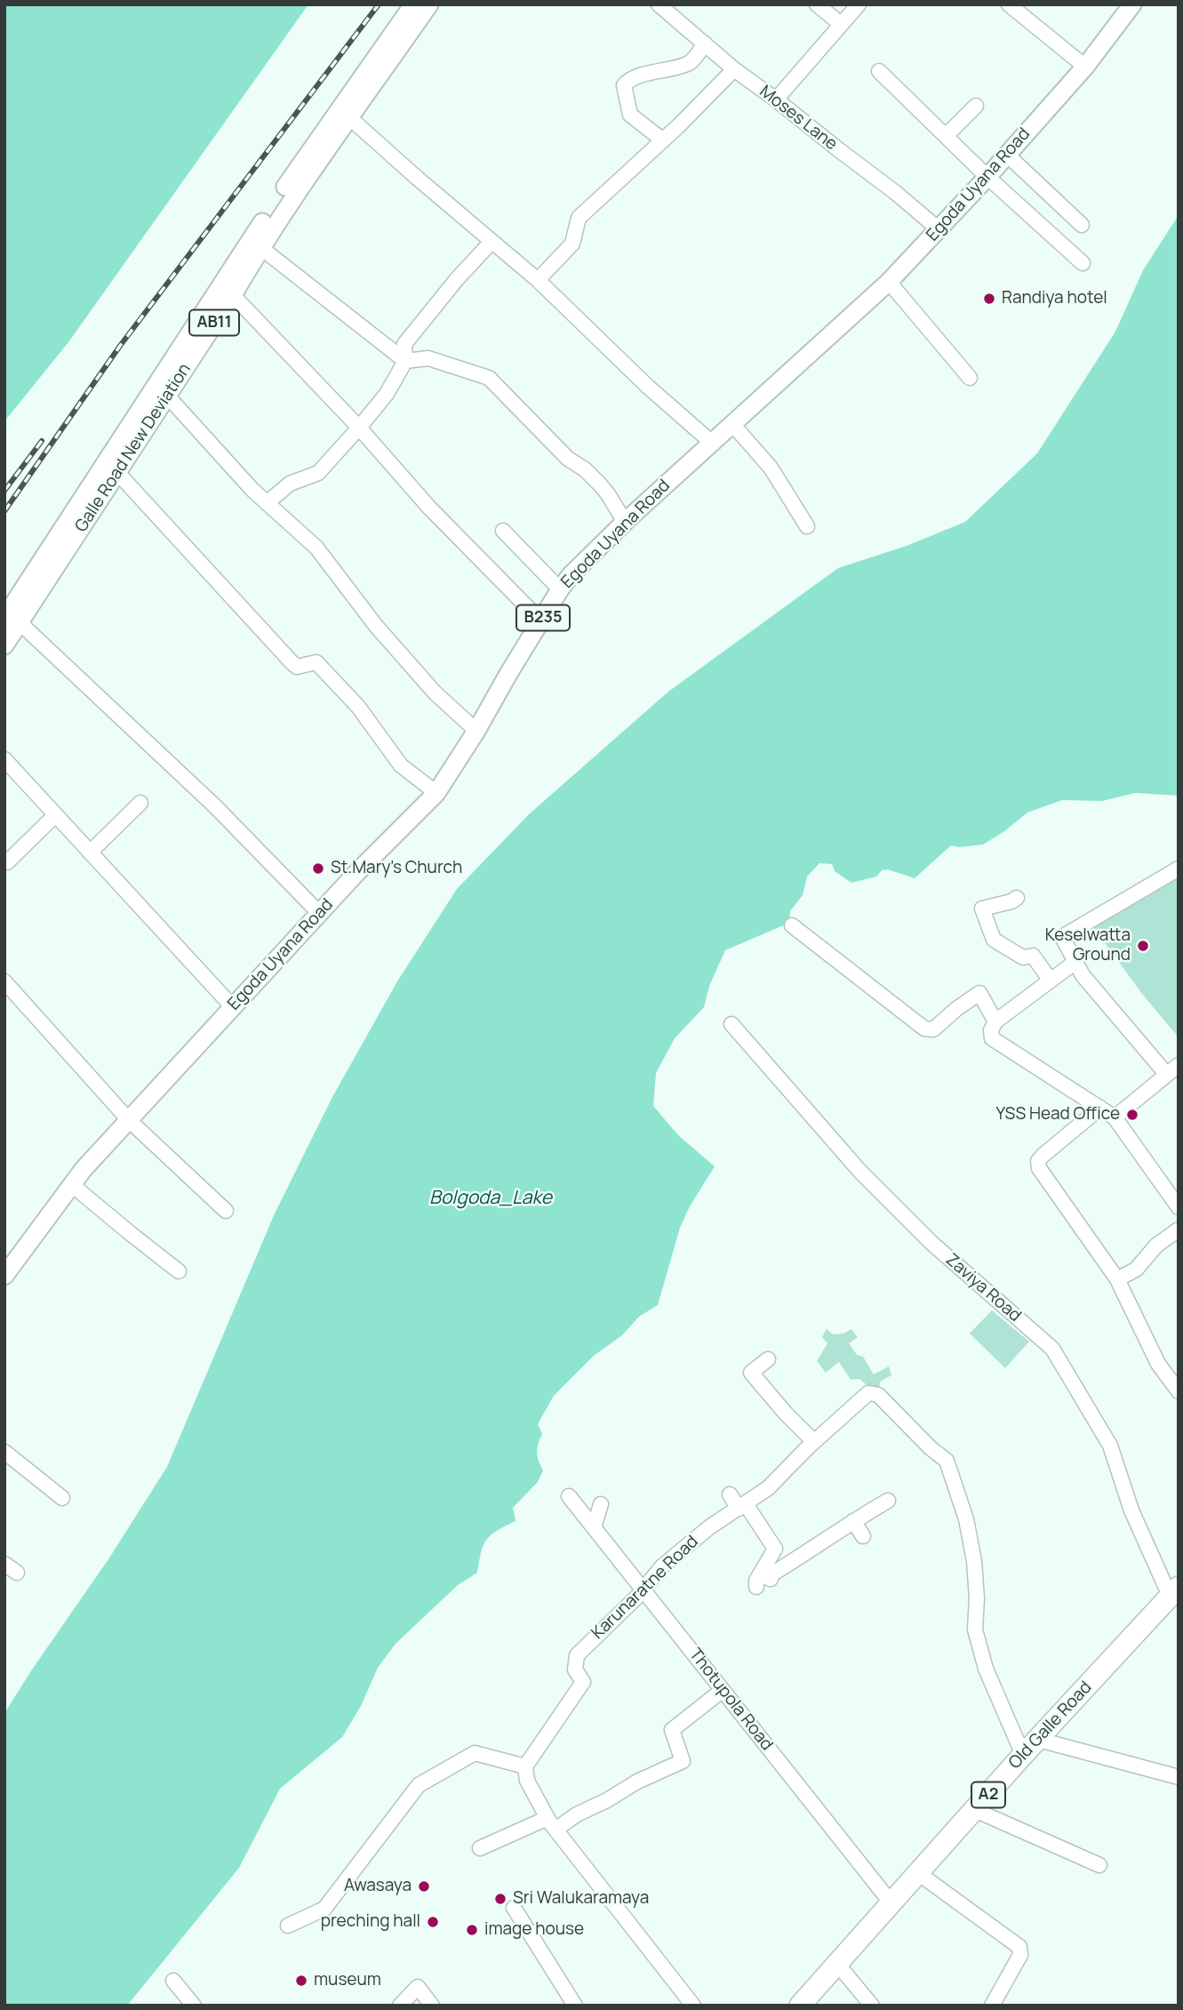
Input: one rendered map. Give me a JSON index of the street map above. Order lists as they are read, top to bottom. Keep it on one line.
{"streets":{"highway":["Old Galle Road","A2"],"main road":["Egoda Uyana Road","AB11","Galle Road New Deviation","B235"],"street":["Moses Lane","Zaviya Road","Karunaratne Road","Thotupola Road"]},"crossings":[["Moses Lane","Egoda Uyana Road"],["Zaviya Road","Old Galle Road"],["Karunaratne Road","Thotupola Road"],["Karunaratne Road","Old Galle Road"],["Thotupola Road","Old Galle Road"]],"water":["Bolgoda_Lake"],"places":["Randiya hotel","St.Mary's Church","Keselwatta Ground","YSS Head Office","Awasaya","Sri Walukaramaya","preching hall","image house","museum"]}
